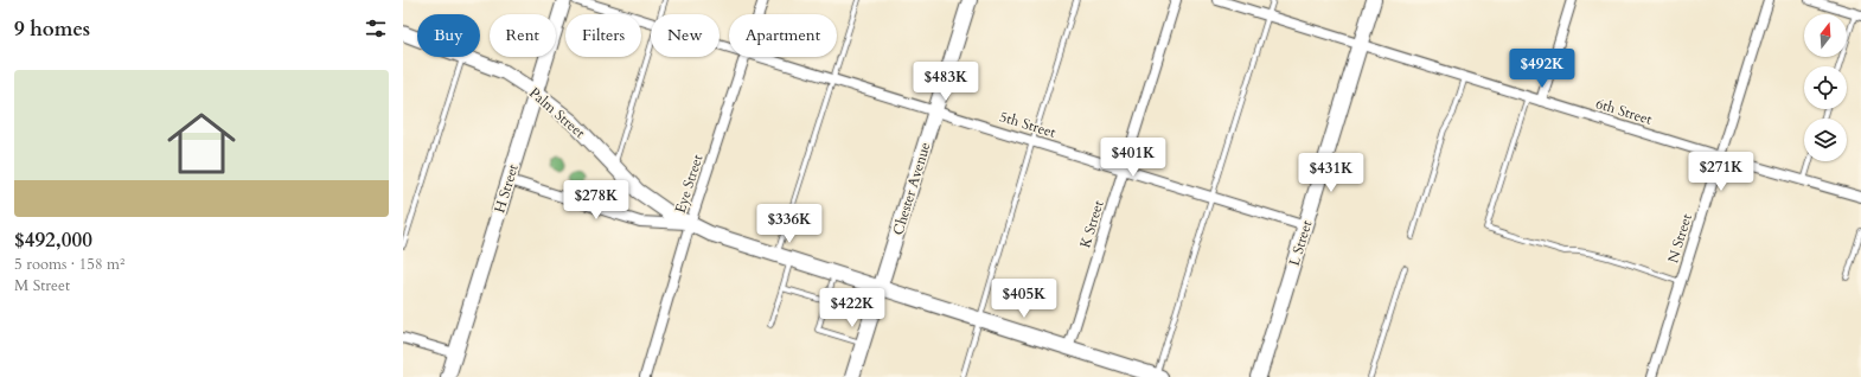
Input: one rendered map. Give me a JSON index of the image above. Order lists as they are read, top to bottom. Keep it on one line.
{"streets":{"street":["6th Street","Palm Street","5th Street","Eye Street","H Street","Chester Avenue","K Street","N Street","L Street"]},"crossings":[["6th Street","N Street"],["6th Street","L Street"],["Palm Street","Eye Street"],["Palm Street","H Street"],["Palm Street","Chester Avenue"],["Palm Street","K Street"],["5th Street","Chester Avenue"],["5th Street","K Street"],["5th Street","L Street"]],"north":"top","page":{"heading":"9 homes","chip":["Buy","Rent","Filters","New","Apartment"],"price":["$492K","$483K","$401K","$271K","$431K","$278K","$336K","$405K","$422K"],"list":[{"name":"$492,000","note":"5 rooms · 158 m² · M Street"}]}}
